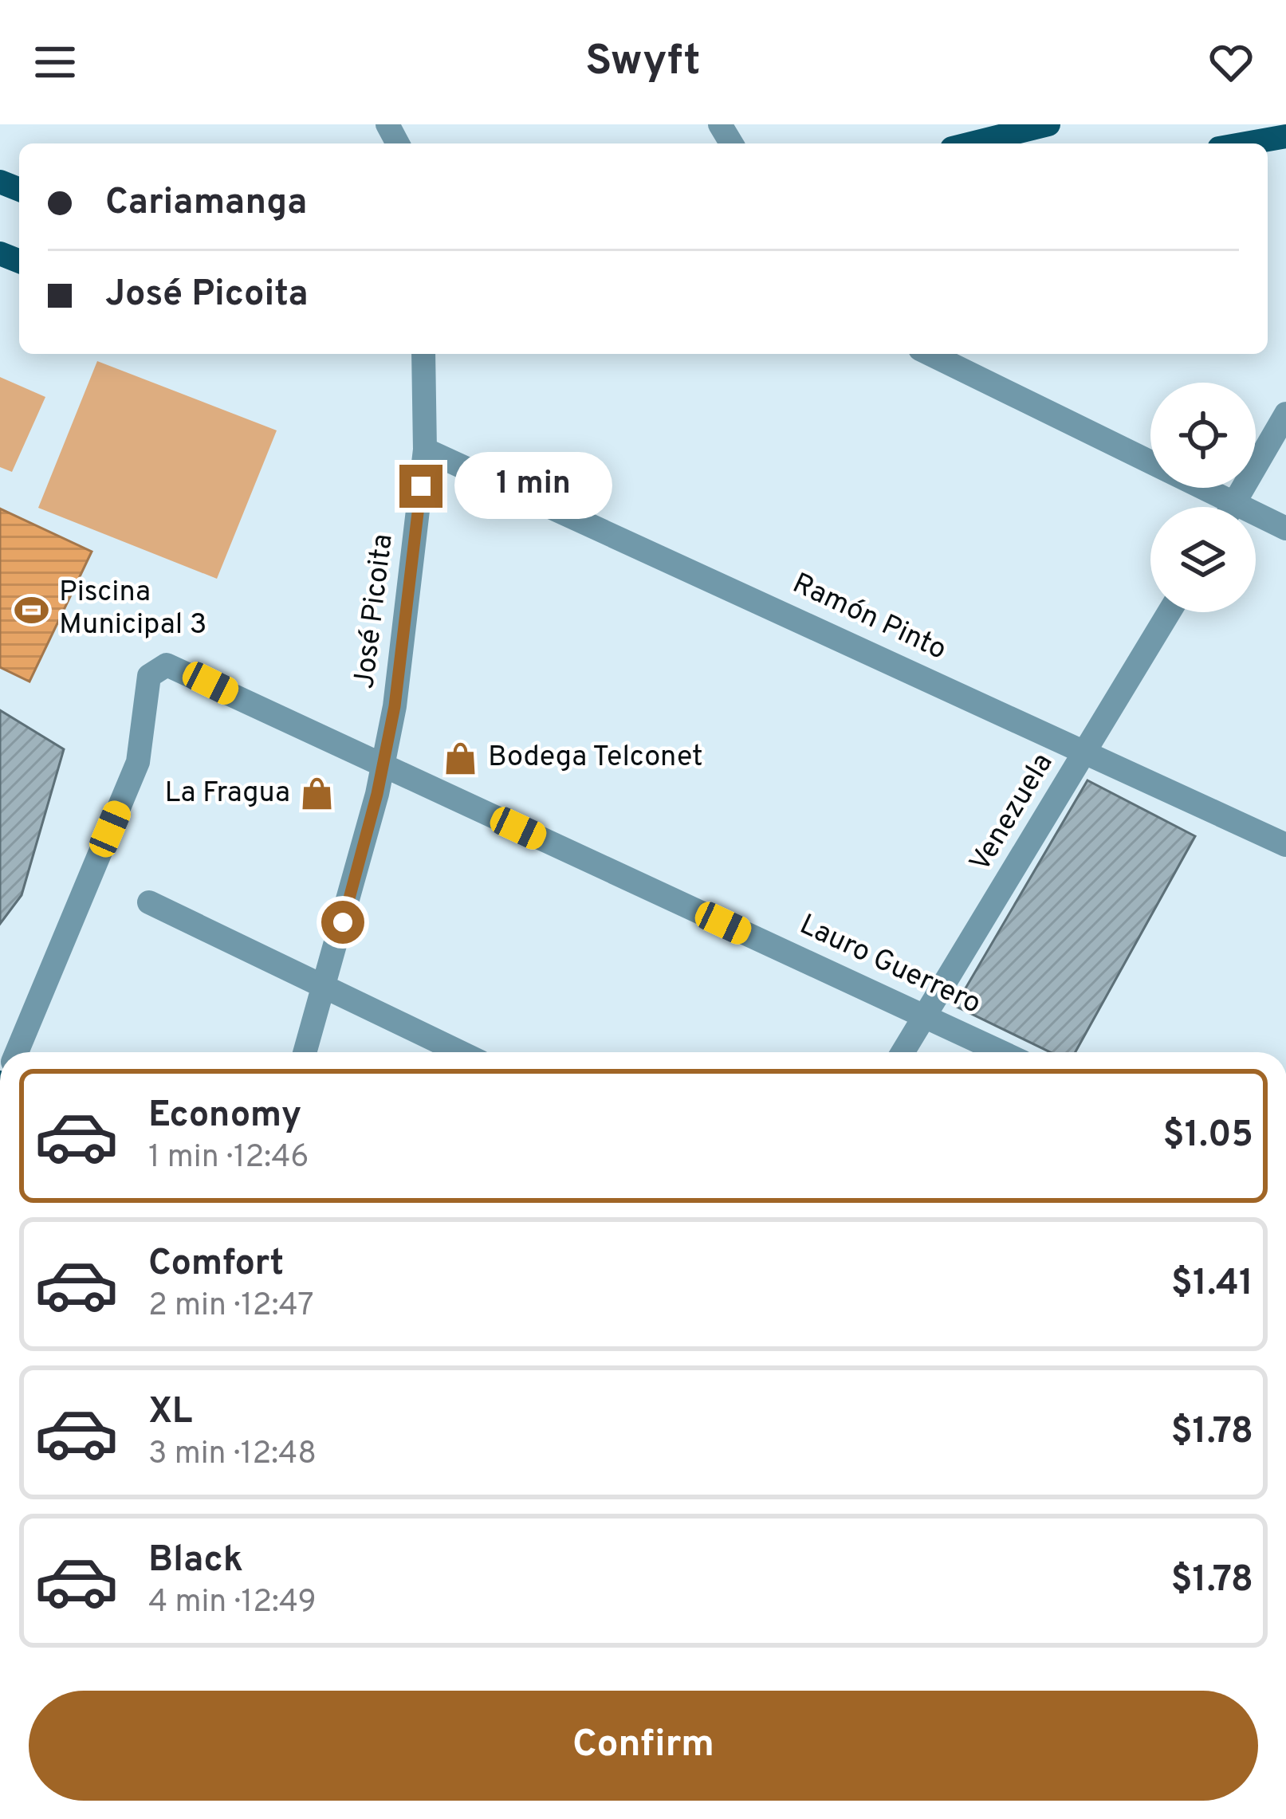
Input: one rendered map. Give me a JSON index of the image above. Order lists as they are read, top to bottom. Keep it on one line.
{"streets":{"street":["José Picoita","Ramón Pinto","Venezuela","Lauro Guerrero"]},"crossings":[["José Picoita","Ramón Pinto"],["José Picoita","Lauro Guerrero"],["Ramón Pinto","Venezuela"],["Venezuela","Lauro Guerrero"]],"places":{"sports":["Piscina Municipal 3"],"shop":["Bodega Telconet","La Fragua"]},"page":{"header":"Swyft","banner":["Cariamanga","José Picoita"],"bubble":"1 min","list":[{"name":"Economy","note":"1 min · 12:46","value":"$1.05"},{"name":"Comfort","note":"2 min · 12:47","value":"$1.41"},{"name":"XL","note":"3 min · 12:48","value":"$1.78"},{"name":"Black","note":"4 min · 12:49","value":"$1.78"}],"buttons":"Confirm"}}
